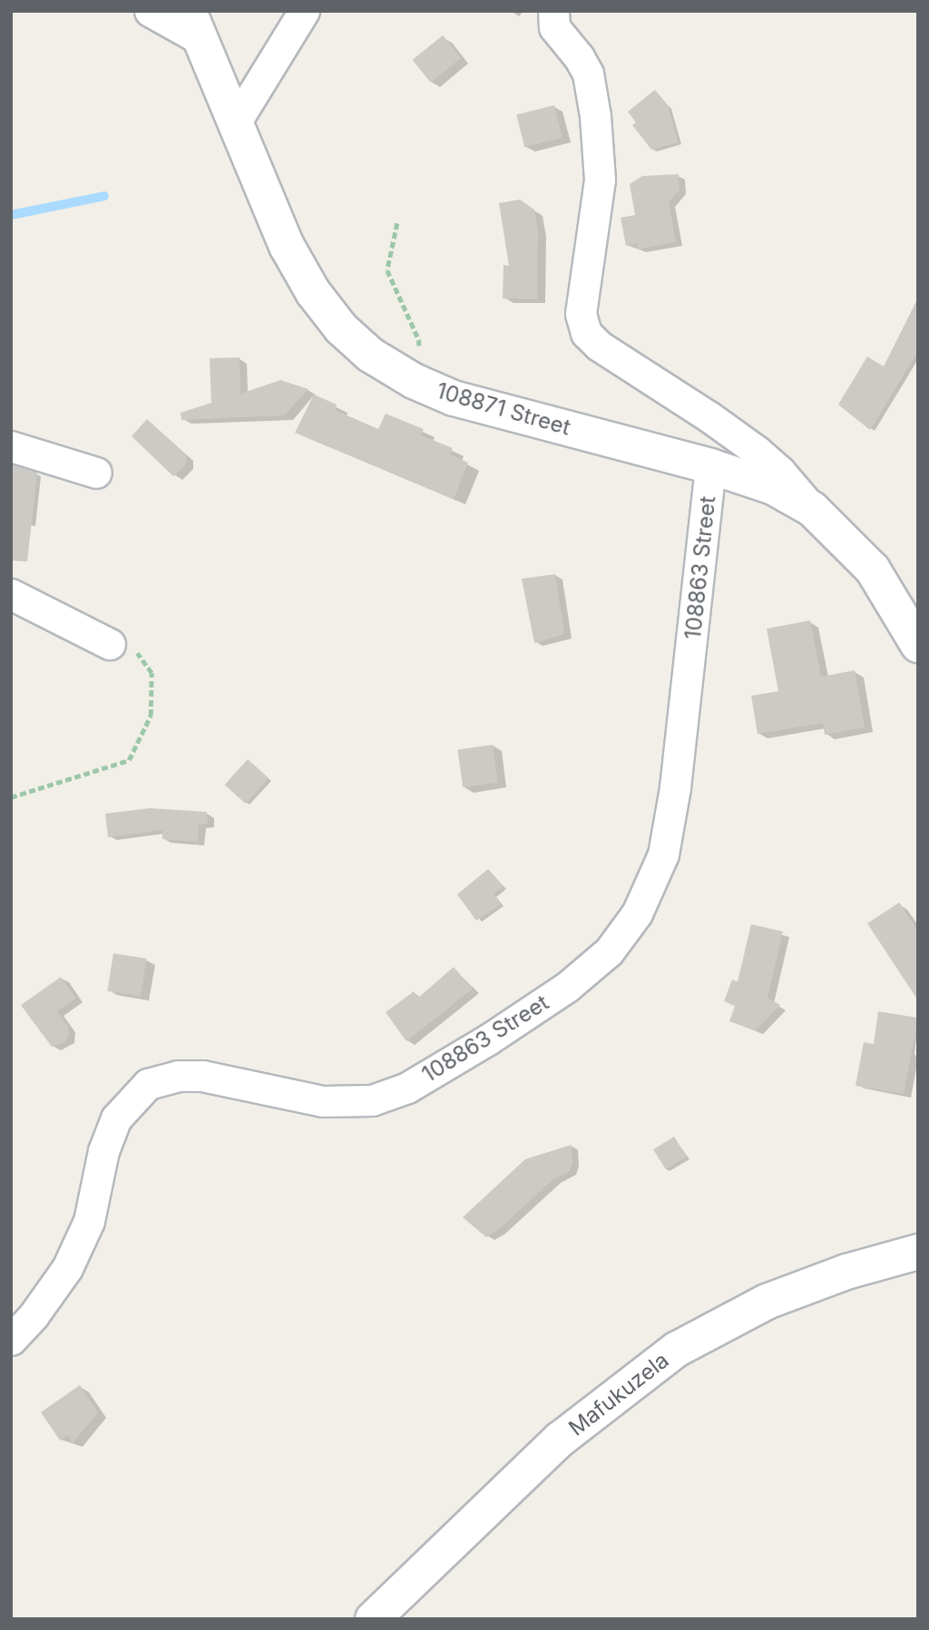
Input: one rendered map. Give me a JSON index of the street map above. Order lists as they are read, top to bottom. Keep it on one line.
{"streets":{"street":["108871 Street","108863 Street","Mafukuzela"]},"crossings":[["108871 Street","108863 Street"]]}
